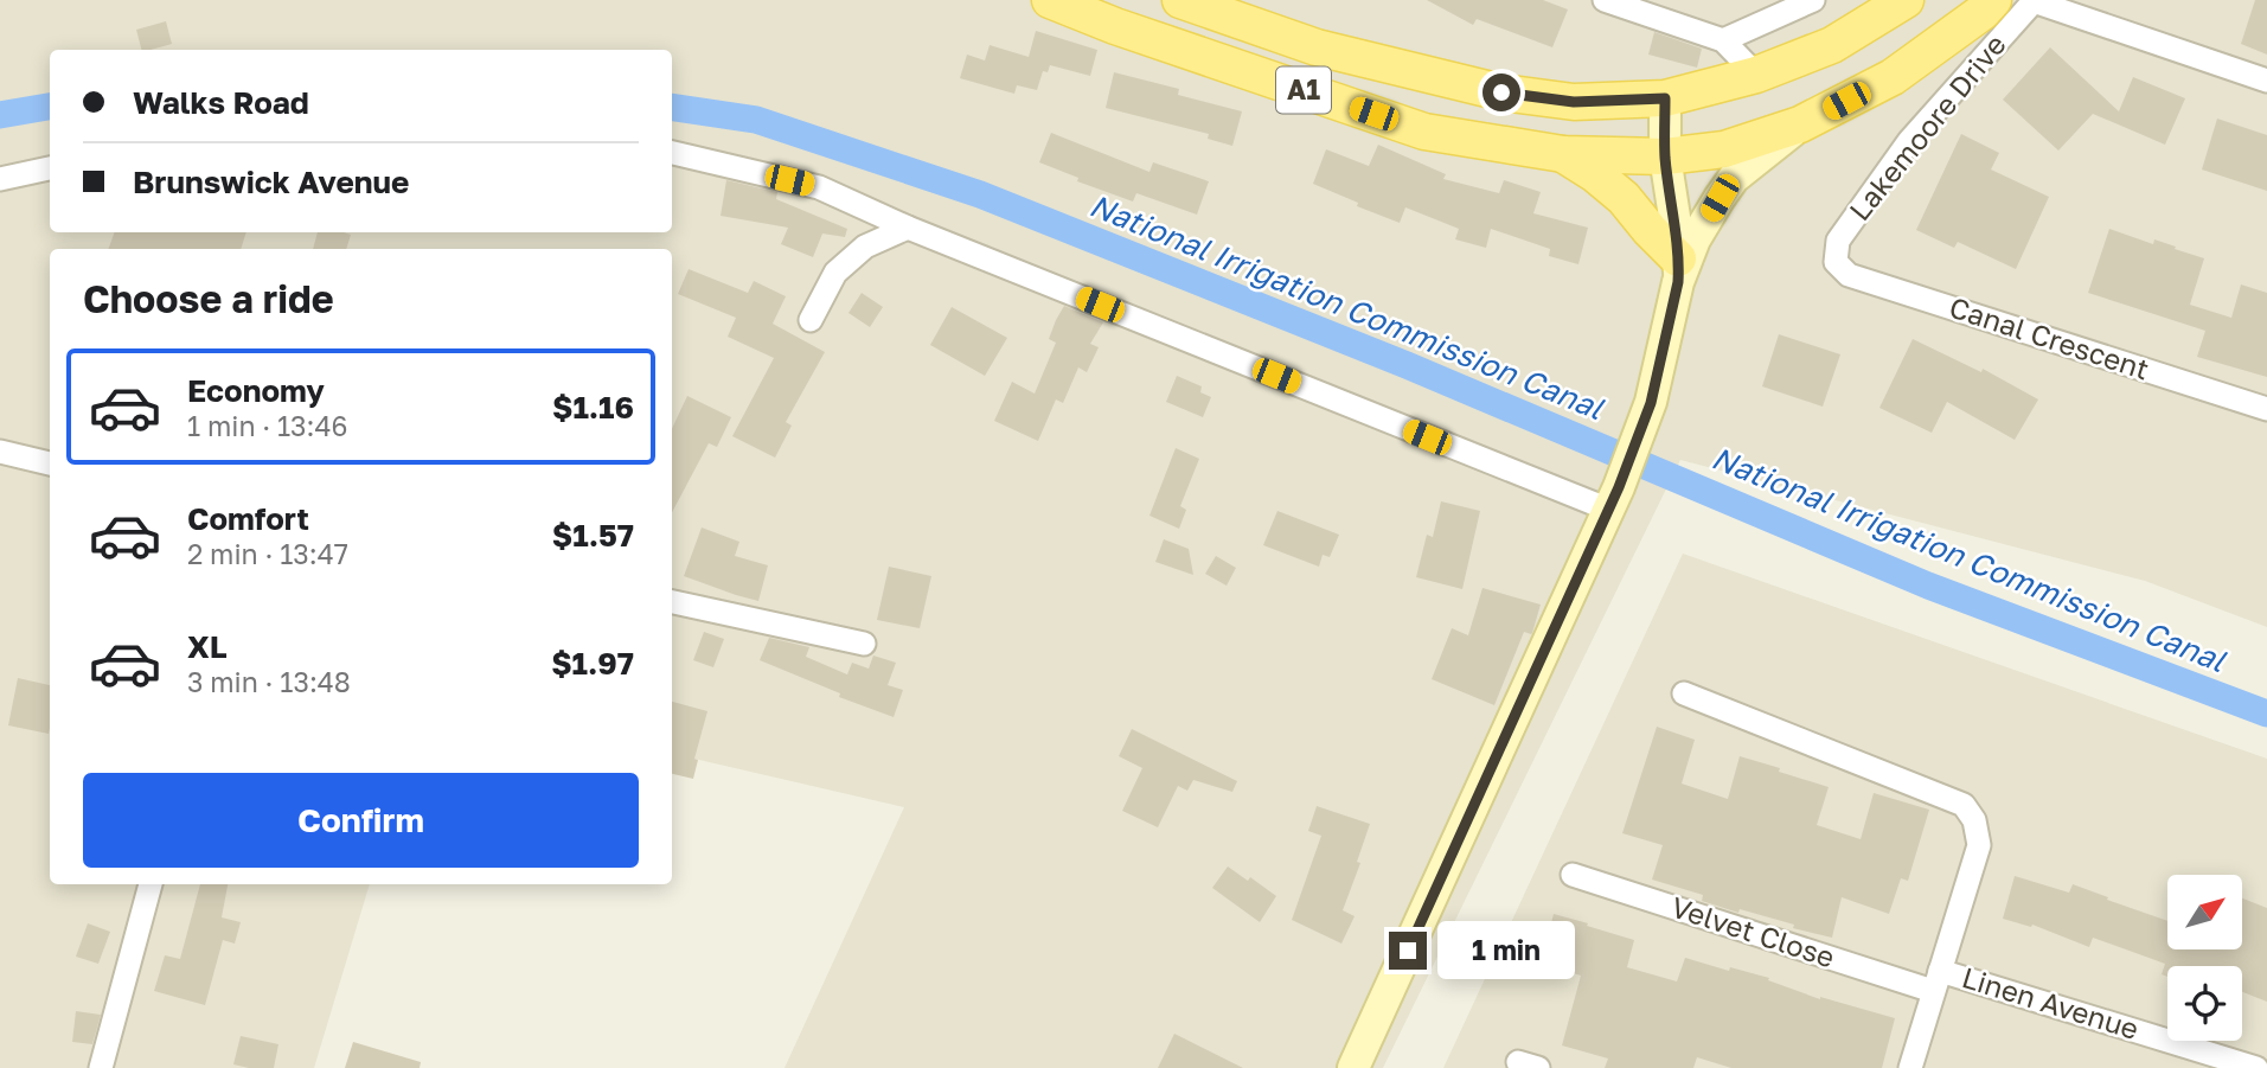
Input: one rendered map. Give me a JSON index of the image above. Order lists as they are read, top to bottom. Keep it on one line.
{"streets":{"main road":["A1"],"street":["Lakemoore Drive","Canal Crescent","Velvet Close","Linen Avenue"]},"crossings":[["Lakemoore Drive","Canal Crescent"],["Velvet Close","Linen Avenue"]],"water":["National Irrigation Commission Canal"],"north":"top right","page":{"banner":["Walks Road","Brunswick Avenue"],"heading":"Choose a ride","list":[{"name":"Economy","note":"1 min · 13:46","value":"$1.16"},{"name":"Comfort","note":"2 min · 13:47","value":"$1.57"},{"name":"XL","note":"3 min · 13:48","value":"$1.97"}],"buttons":"Confirm","bubble":"1 min"}}
